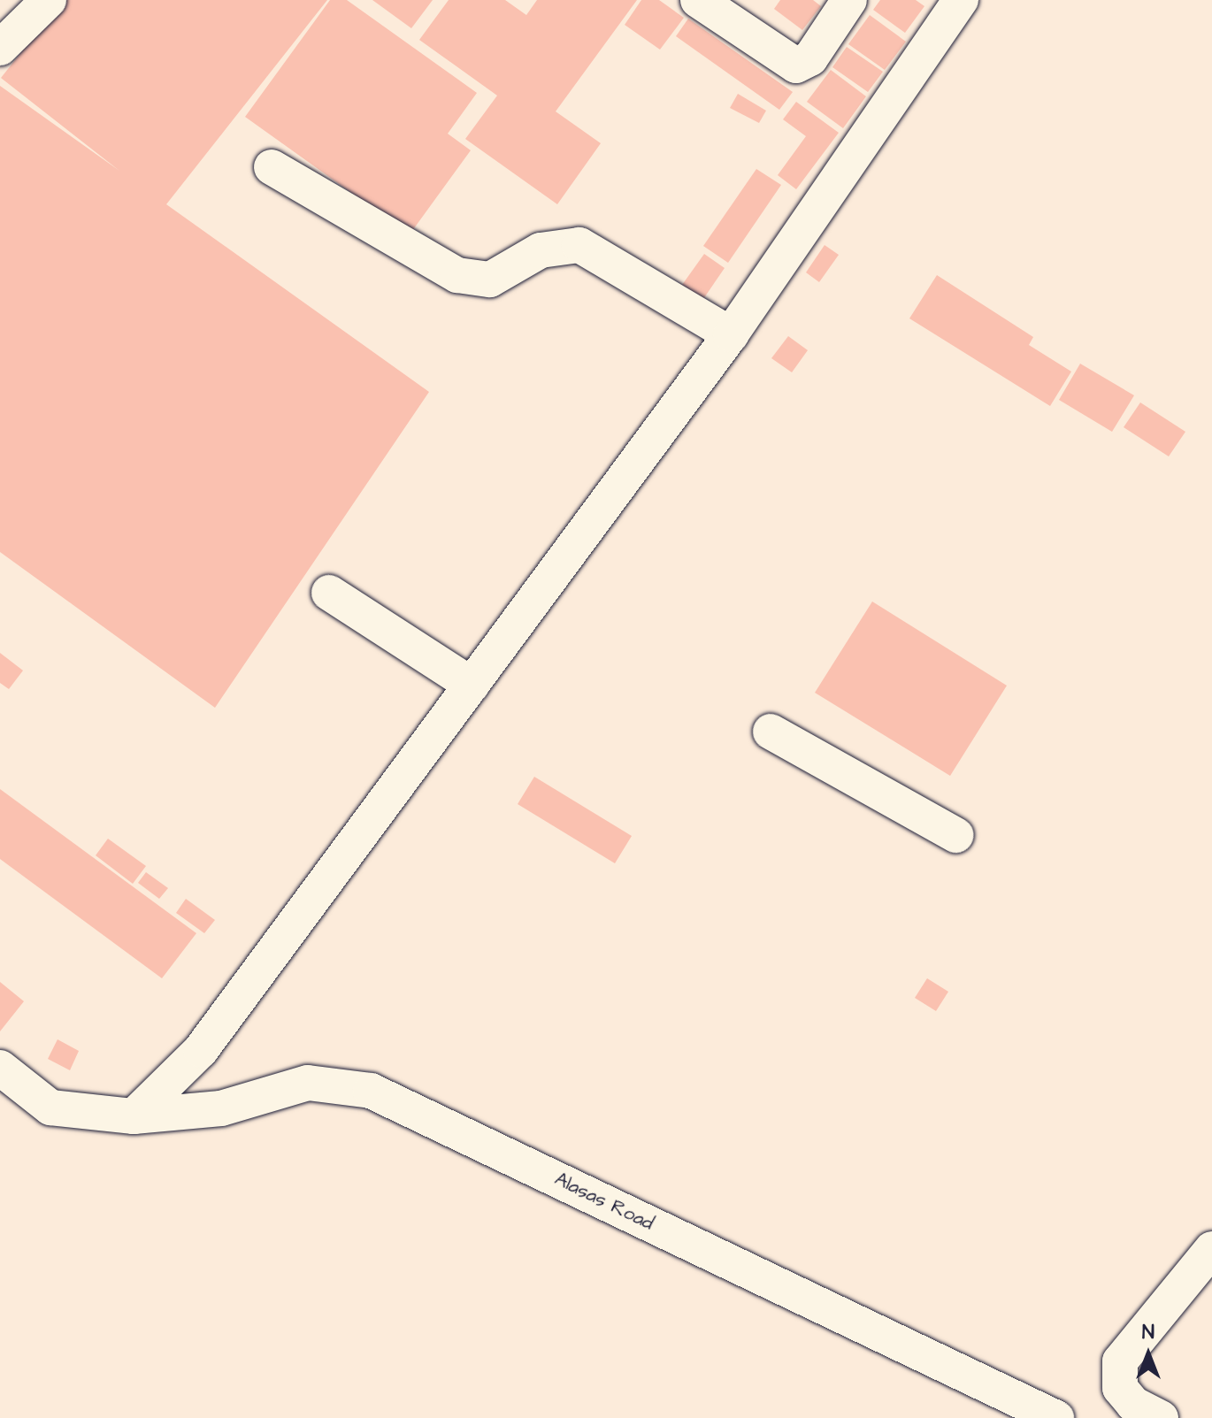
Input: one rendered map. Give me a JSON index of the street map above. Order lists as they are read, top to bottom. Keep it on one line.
{"streets":{"street":["Alasas Road"]},"north":"top"}
